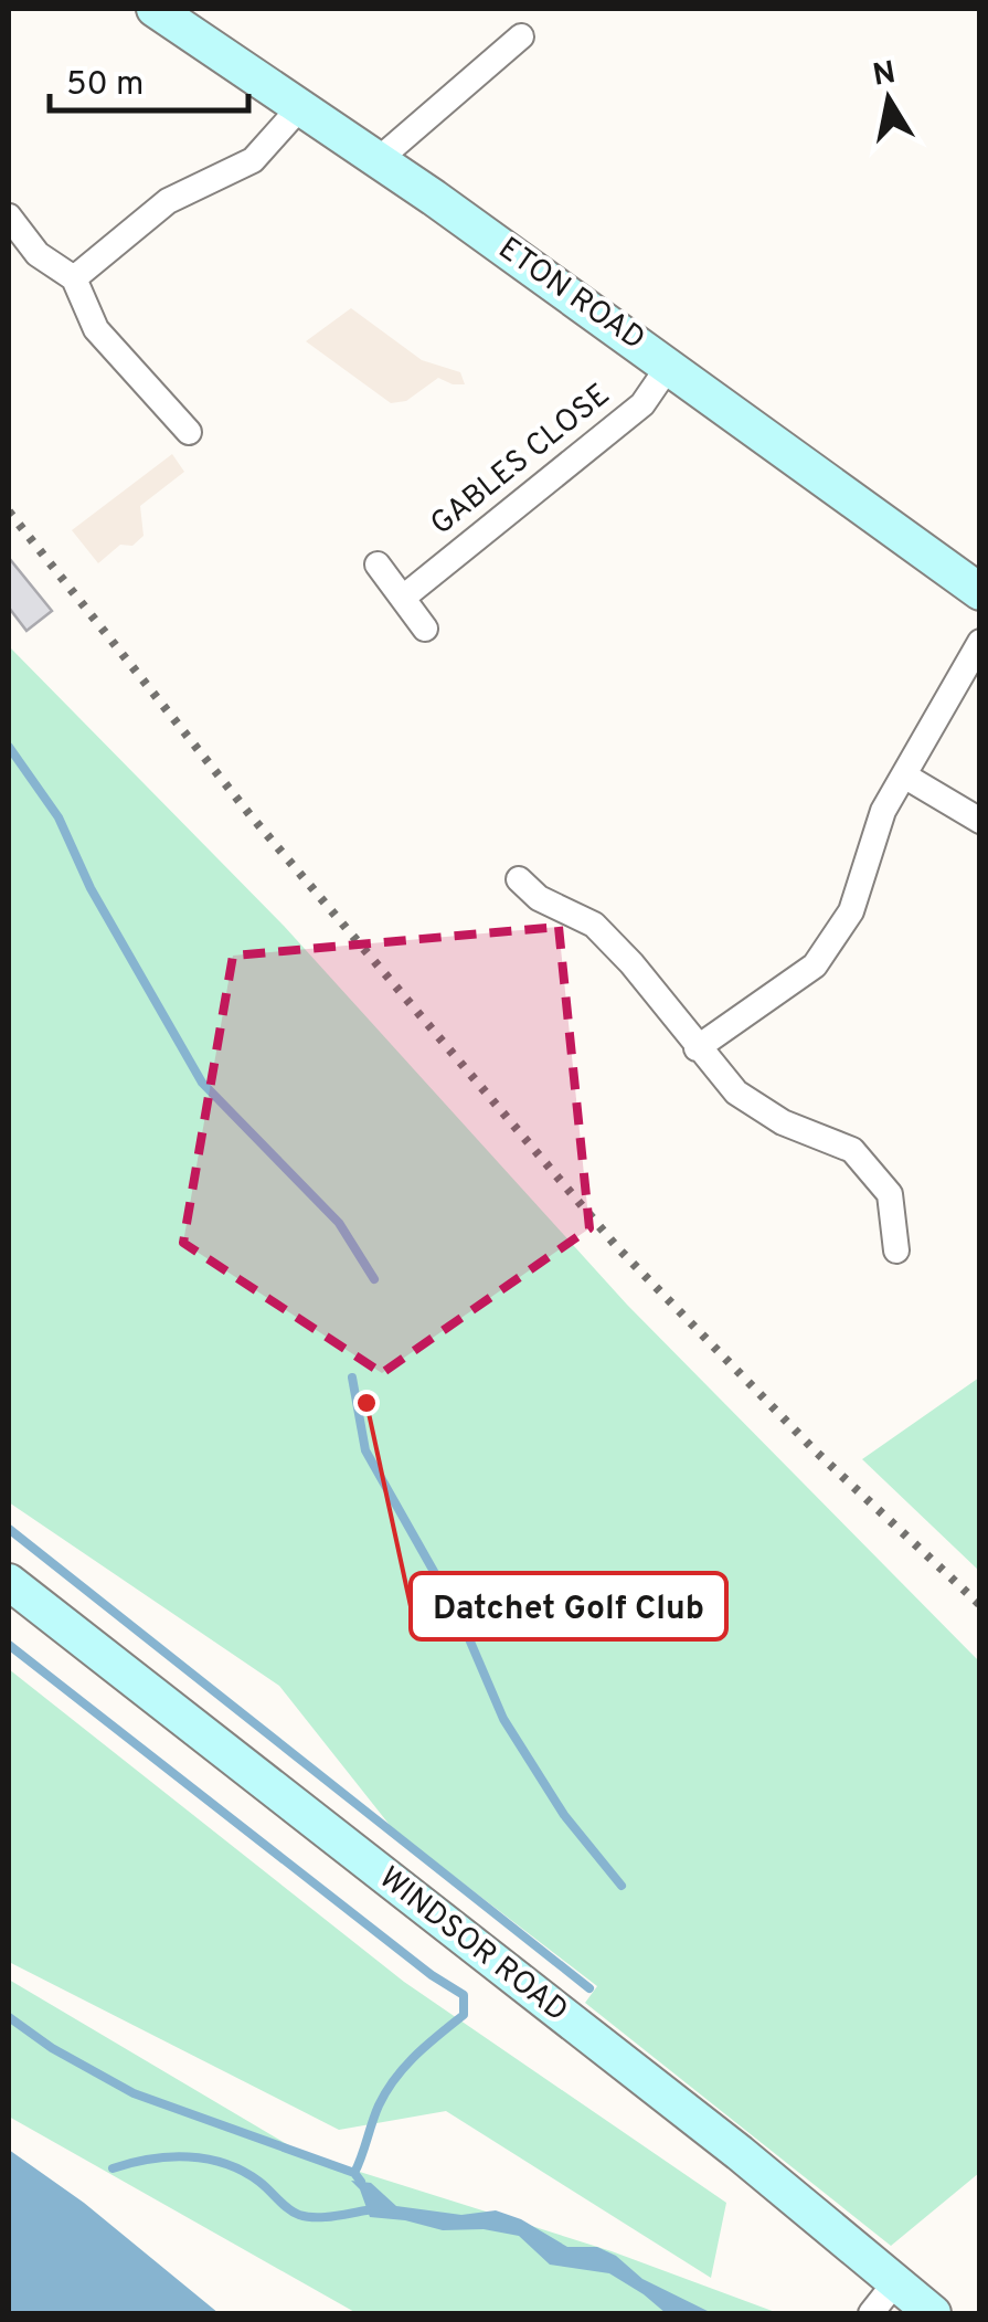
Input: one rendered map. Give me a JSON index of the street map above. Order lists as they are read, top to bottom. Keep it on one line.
{"streets":{"main road":["ETON ROAD","WINDSOR ROAD"],"street":["GABLES CLOSE"]},"crossings":[["ETON ROAD","GABLES CLOSE"]],"places":["Datchet Golf Club"],"scale_bar":"50 m","north":"top"}
